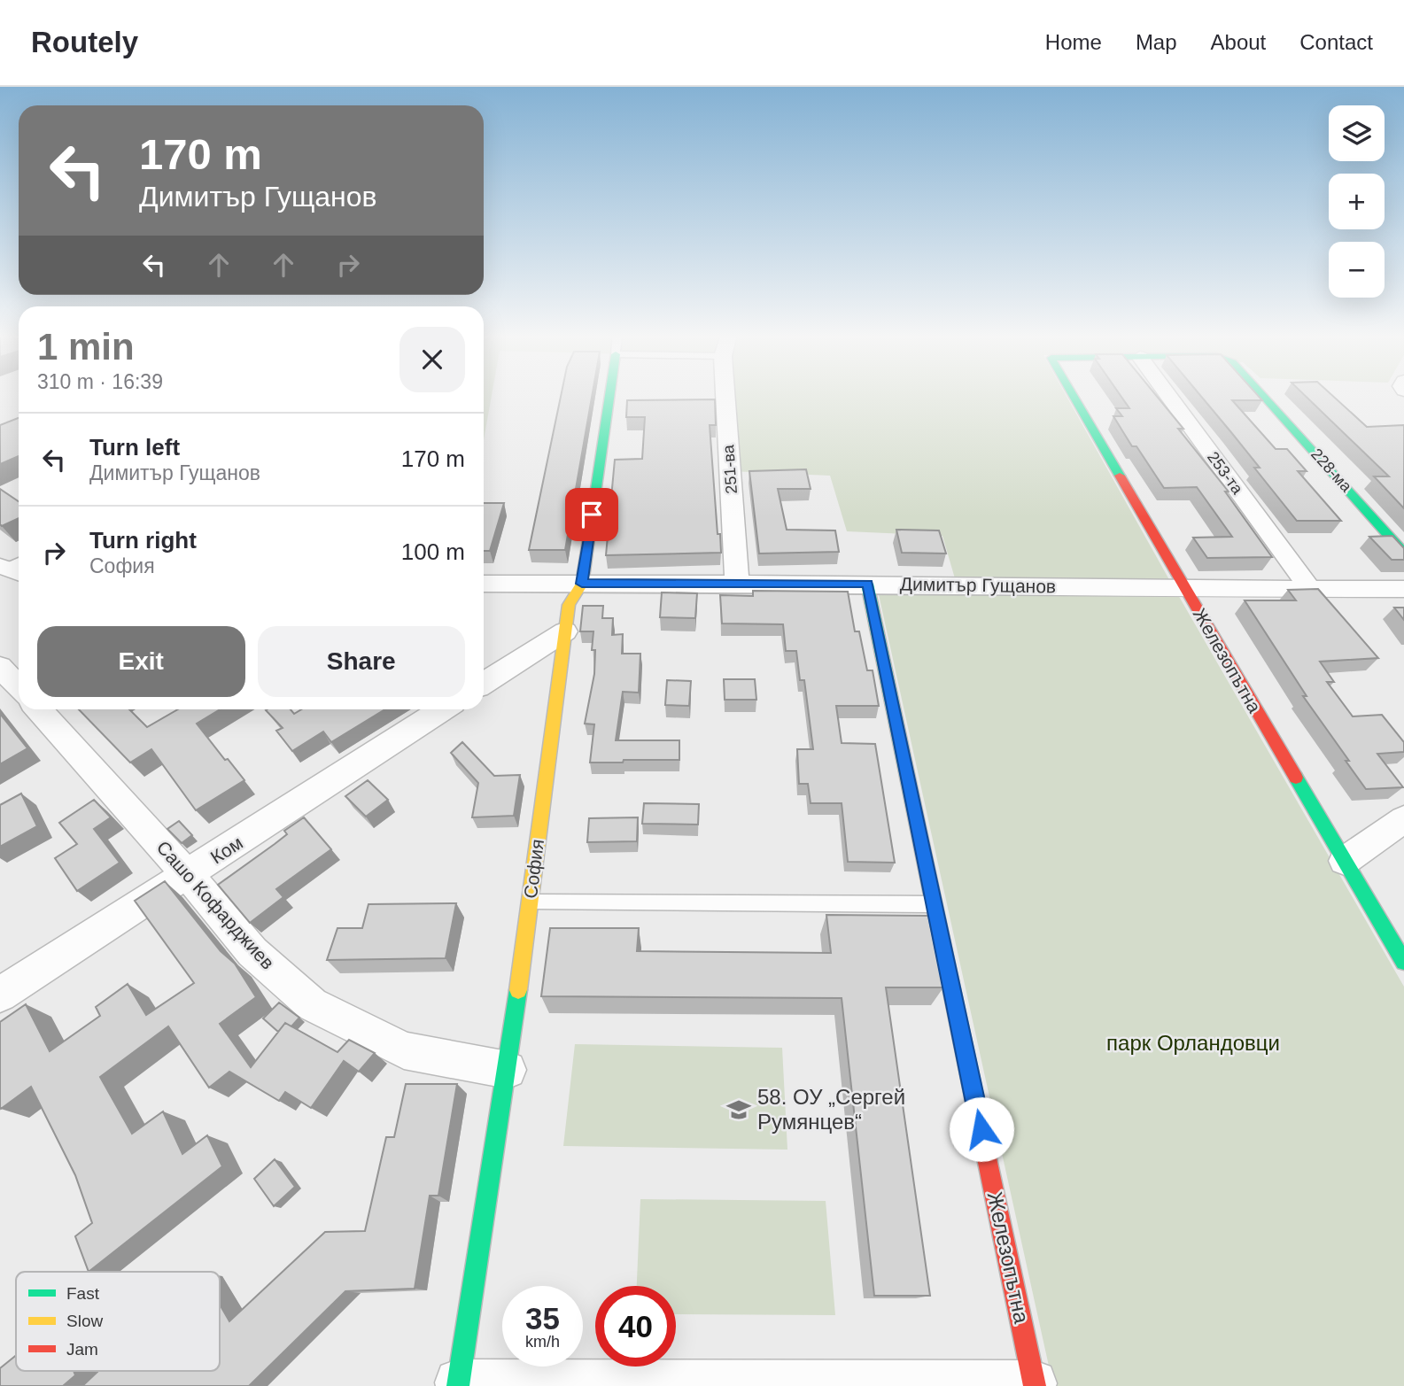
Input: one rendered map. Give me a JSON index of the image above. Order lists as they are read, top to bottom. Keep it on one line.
{"streets":{"street":["251-ва","228-ма","253-та","Димитър Гущанов","Железопътна","Ком","София","Сашо Кофарджиев"]},"crossings":[["251-ва","Димитър Гущанов"],["253-та","Димитър Гущанов"],["Димитър Гущанов","Железопътна"],["Димитър Гущанов","София"],["Ком","Сашо Кофарджиев"],["София","Сашо Кофарджиев"]],"parks":["парк Орландовци"],"places":{"school or university":["58. ОУ „Сергей Румянцев“"]},"legend":["Fast","Slow","Jam"],"page":{"header":"Routely","nav":["Home","Map","About","Contact"],"map_buttons":["+","−"],"turn":["170 m","Димитър Гущанов"],"heading":["1 min","310 m · 16:39"],"list":[{"name":"Turn left","note":"Димитър Гущанов","value":"170 m"},{"name":"Turn right","note":"София","value":"100 m"}],"buttons":["Exit","Share"],"speed":"35 km/h","limit":"40"}}
